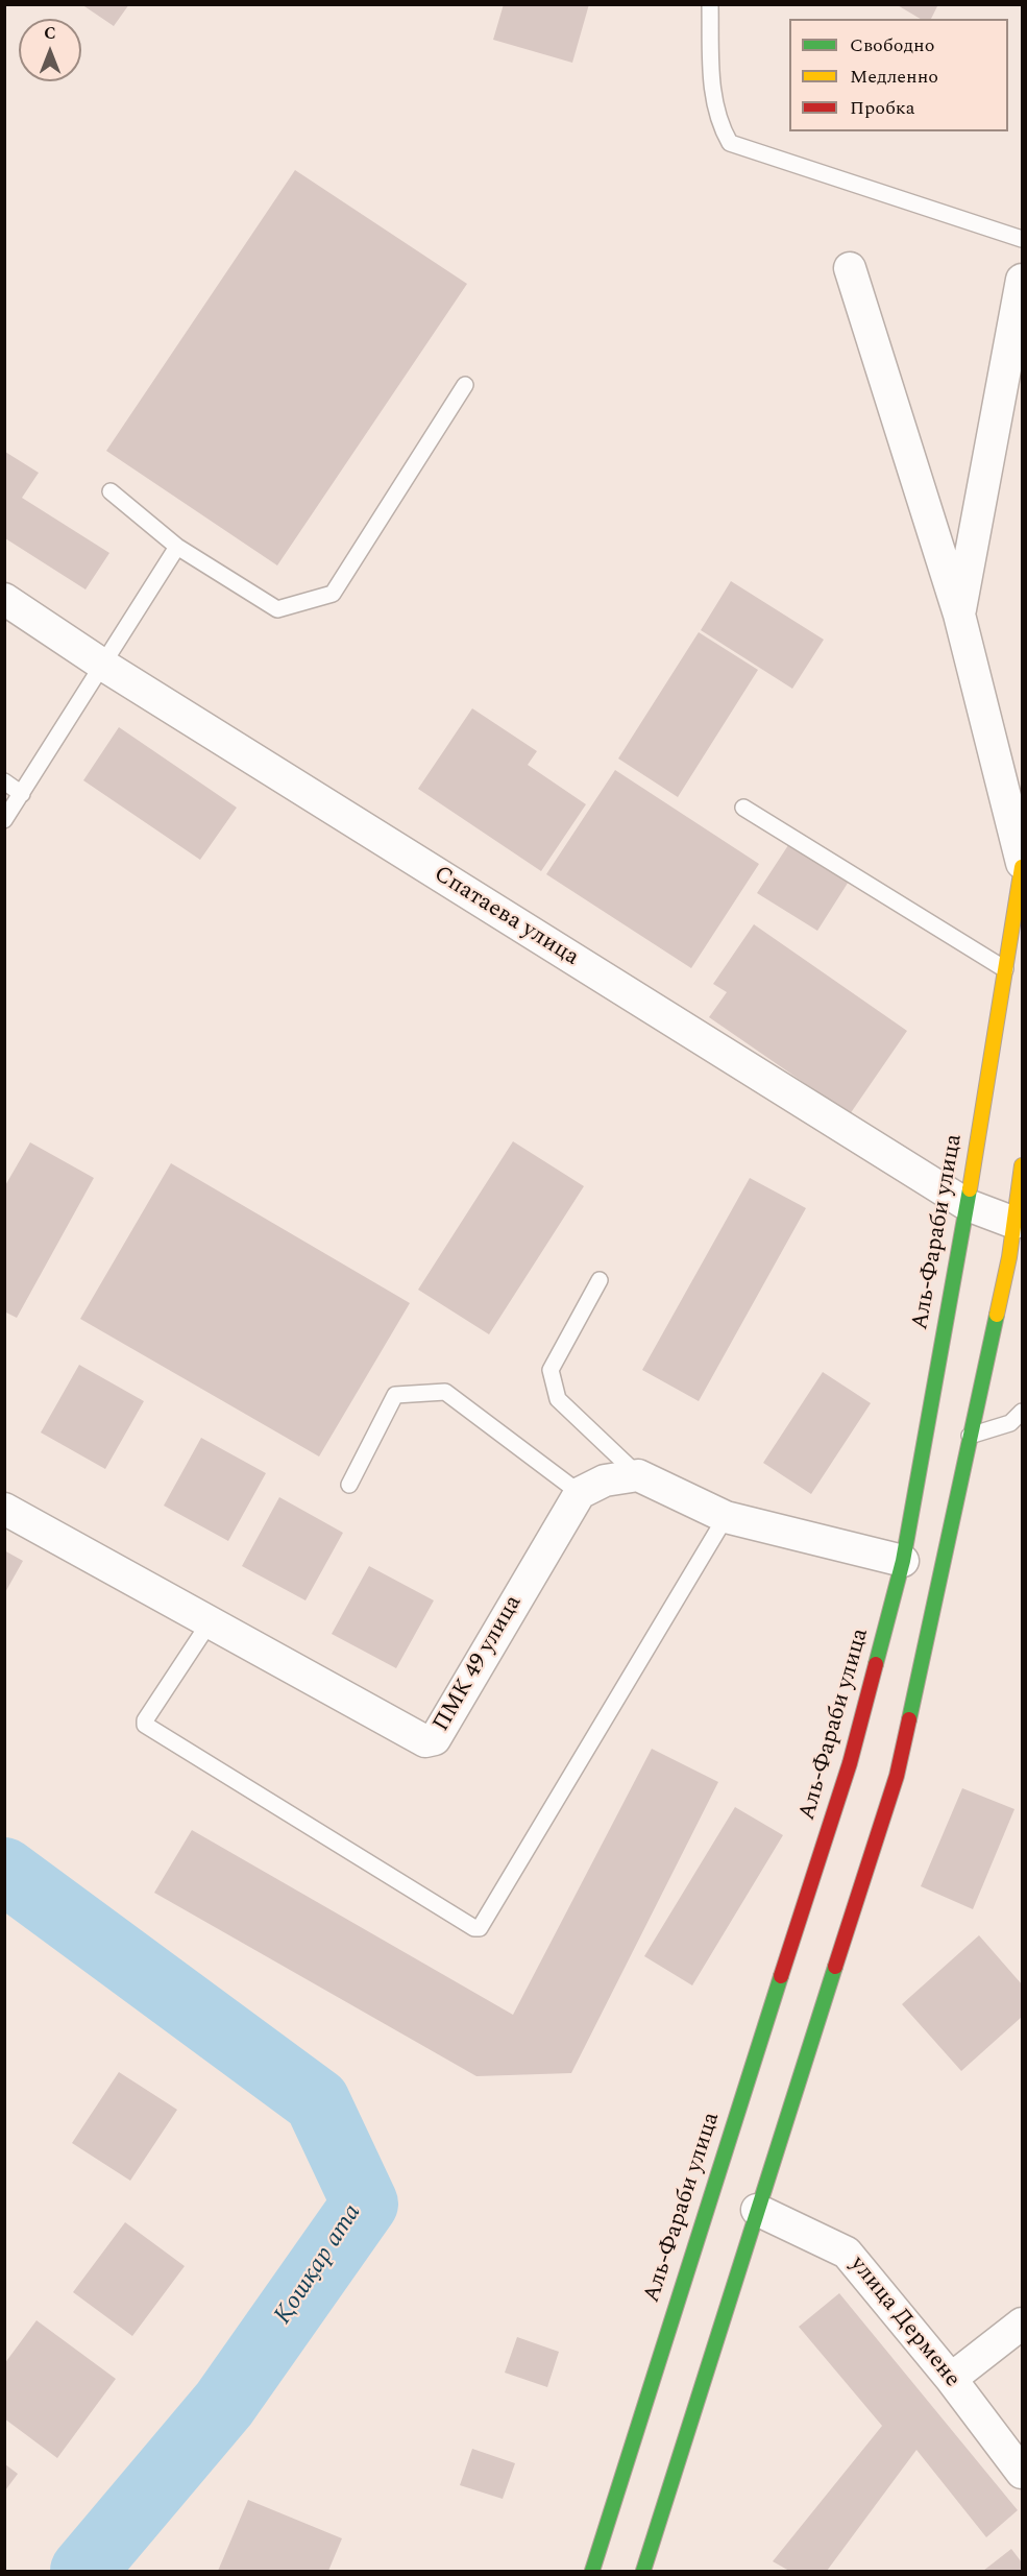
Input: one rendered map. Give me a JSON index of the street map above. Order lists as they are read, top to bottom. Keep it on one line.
{"streets":{"main road":["Аль-Фараби улица"],"street":["Спатаева улица","ПМК 49 улица","улица Дермене"]},"crossings":[["Спатаева улица","Аль-Фараби улица"]],"water":["Қошқар ата"],"legend":["Свободно","Медленно","Пробка"],"north":"top"}
